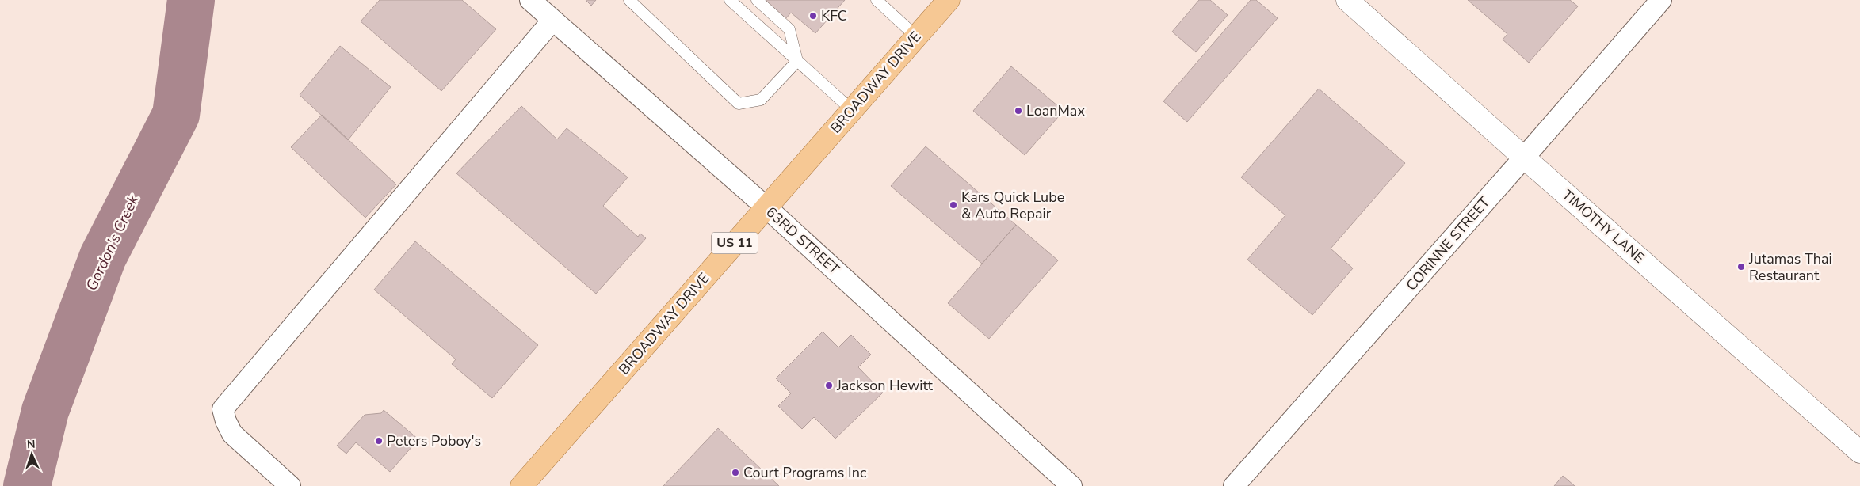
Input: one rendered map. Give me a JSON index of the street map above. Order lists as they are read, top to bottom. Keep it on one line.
{"streets":{"main road":["BROADWAY DRIVE","US 11"],"street":["TIMOTHY LANE","63RD STREET","CORINNE STREET"]},"crossings":[["BROADWAY DRIVE","63RD STREET"],["TIMOTHY LANE","CORINNE STREET"]],"water":["Gordon's Creek"],"places":["KFC","LoanMax","Kars Quick Lube & Auto Repair","Jutamas Thai Restaurant","Jackson Hewitt","Peters Poboy's","Court Programs Inc"],"north":"top"}
